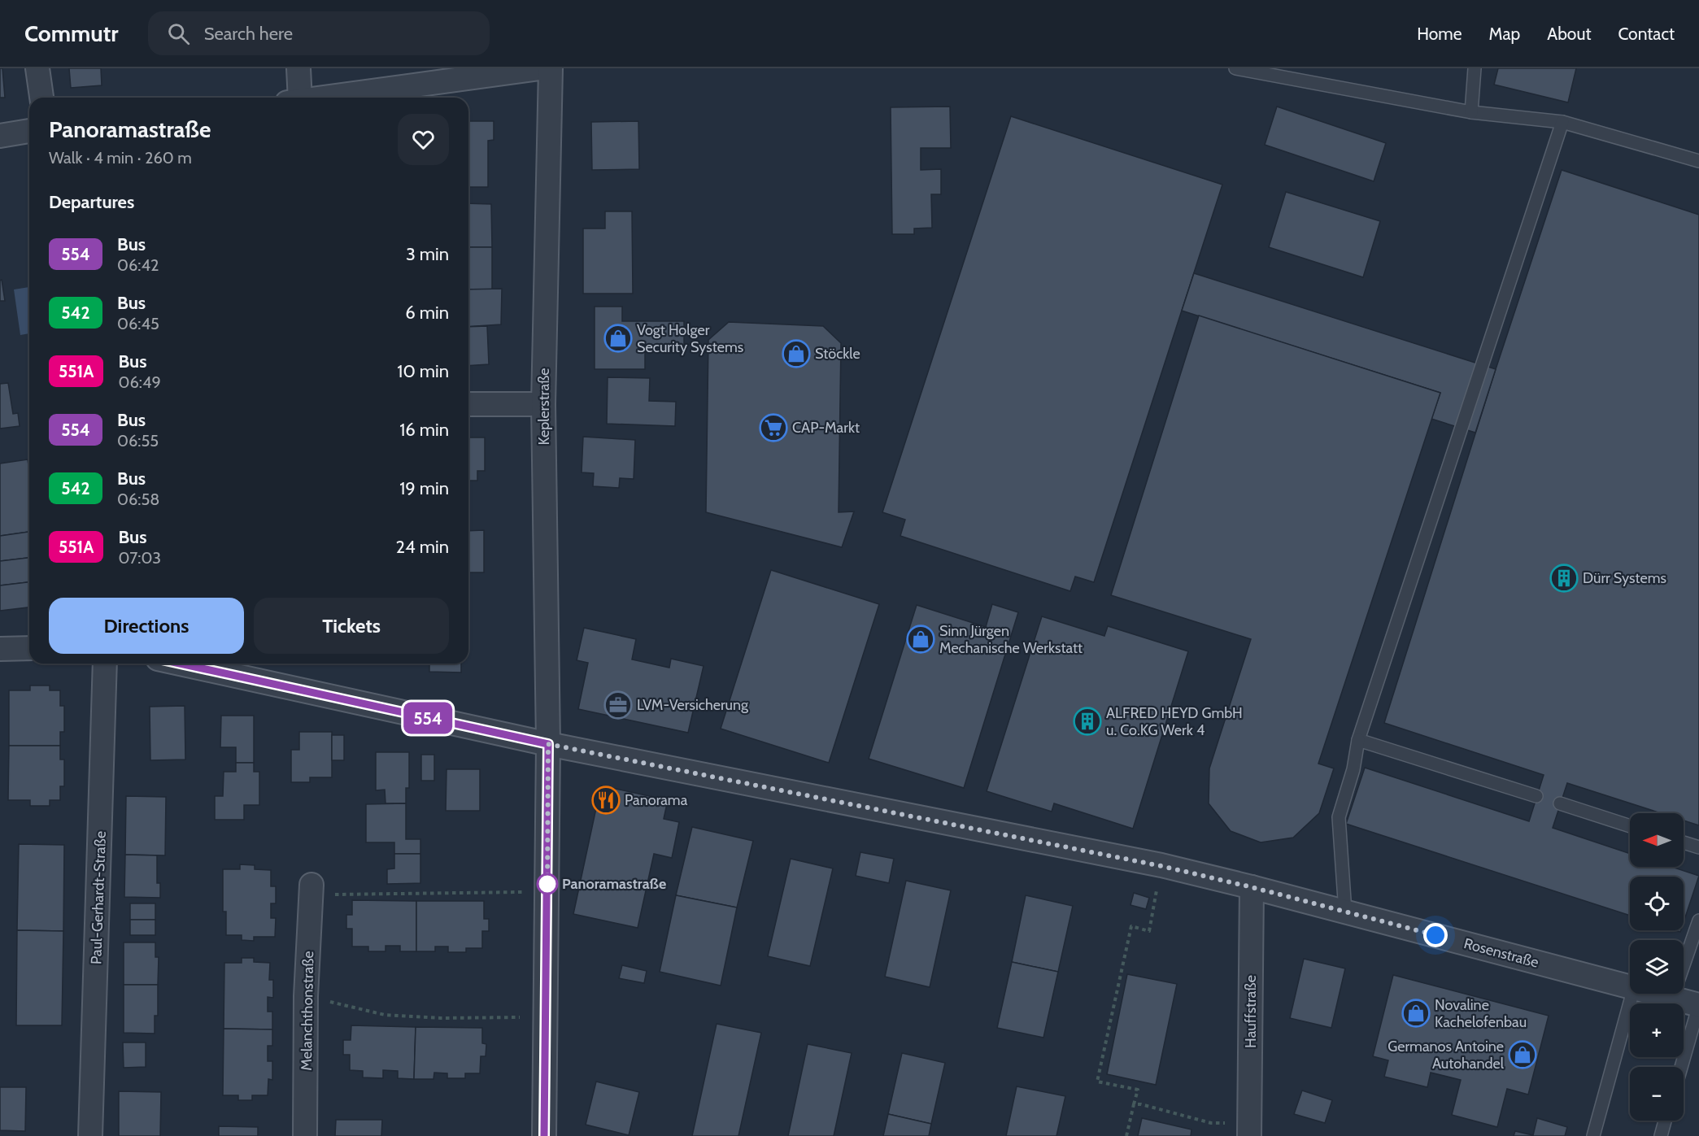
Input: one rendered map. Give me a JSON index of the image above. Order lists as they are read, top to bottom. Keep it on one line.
{"streets":{"street":["Keplerstraße","Paul-Gerhardt-Straße","Rosenstraße","Melanchthonstraße","Hauffstraße"]},"crossings":[["Keplerstraße","Rosenstraße"],["Rosenstraße","Hauffstraße"]],"places":{"shop":["Vogt Holger Security Systems","Stöckle","Sinn Jürgen Mechanische Werkstatt","Novaline Kachelofenbau","Germanos Antoine Autohandel"],"supermarket":["CAP-Markt"],"building":["Dürr Systems","ALFRED HEYD GmbH u. Co.KG Werk 4"],"office":["LVM-Versicherung"],"restaurant":["Panorama"],"other":["Panoramastraße"]},"lines":["bus line 554"],"north":"left","page":{"header":"Commutr","search":"Search here","nav":["Home","Map","About","Contact"],"on_map":"554","heading":[["Panoramastraße","Walk · 4 min · 260 m"],"Departures"],"list":[{"mark":"554","name":"Bus","note":"06:42","value":"3 min"},{"mark":"542","name":"Bus","note":"06:45","value":"6 min"},{"mark":"551A","name":"Bus","note":"06:49","value":"10 min"},{"mark":"554","name":"Bus","note":"06:55","value":"16 min"},{"mark":"542","name":"Bus","note":"06:58","value":"19 min"},{"mark":"551A","name":"Bus","note":"07:03","value":"24 min"}],"buttons":["Directions","Tickets"],"map_buttons":["+","−"]}}
